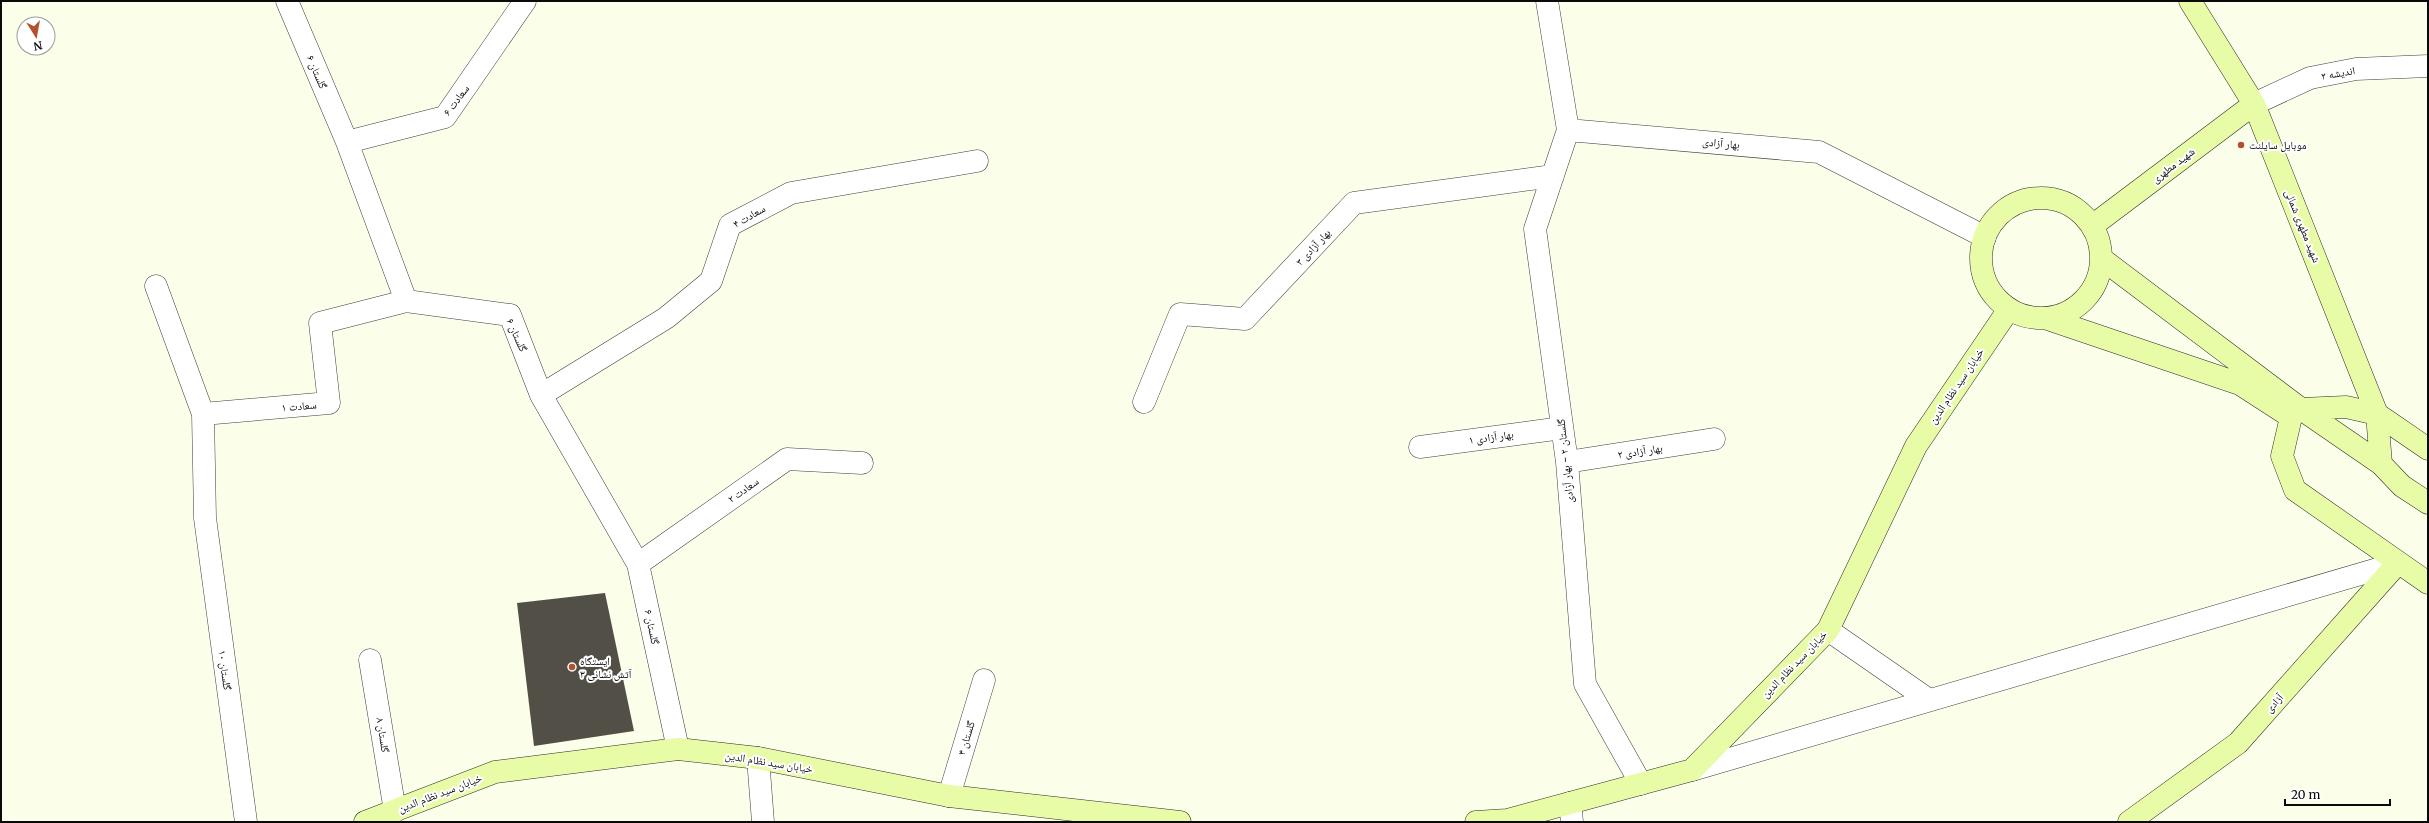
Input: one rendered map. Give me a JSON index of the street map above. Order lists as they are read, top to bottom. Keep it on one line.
{"streets":{"main road":["شهید مطهری","شهید مطهری شمالی","خیابان سید نظام الدین","آزادی"],"street":["گلستان ۶","اندیشه ۲","سعادت ۶","بهار آزادی","سعادت ۴","بهار آزادی ۳","سعادت ۱","بهار آزادی ۱","بهار آزادی ۲","گلستان ۲ - بهار آزادی","سعادت ۲","گلستان ۱۰","گلستان ۸","گلستان ۴"]},"crossings":[["گلستان ۶","سعادت ۶"],["گلستان ۶","سعادت ۴"],["گلستان ۶","خیابان سید نظام الدین"],["گلستان ۶","سعادت ۱"],["گلستان ۶","سعادت ۲"],["اندیشه ۲","شهید مطهری"],["اندیشه ۲","شهید مطهری شمالی"],["بهار آزادی","شهید مطهری"],["بهار آزادی","خیابان سید نظام الدین"],["بهار آزادی","گلستان ۲ - بهار آزادی"],["شهید مطهری","شهید مطهری شمالی"],["شهید مطهری","خیابان سید نظام الدین"],["بهار آزادی ۳","گلستان ۲ - بهار آزادی"],["خیابان سید نظام الدین","گلستان ۸"],["خیابان سید نظام الدین","گلستان ۴"],["سعادت ۱","گلستان ۱۰"],["بهار آزادی ۱","گلستان ۲ - بهار آزادی"],["بهار آزادی ۲","گلستان ۲ - بهار آزادی"]],"places":["موبایل سایلنت","ایستگاه آتش نشانی ۳"],"scale_bar":"20 m","north":"bottom"}
